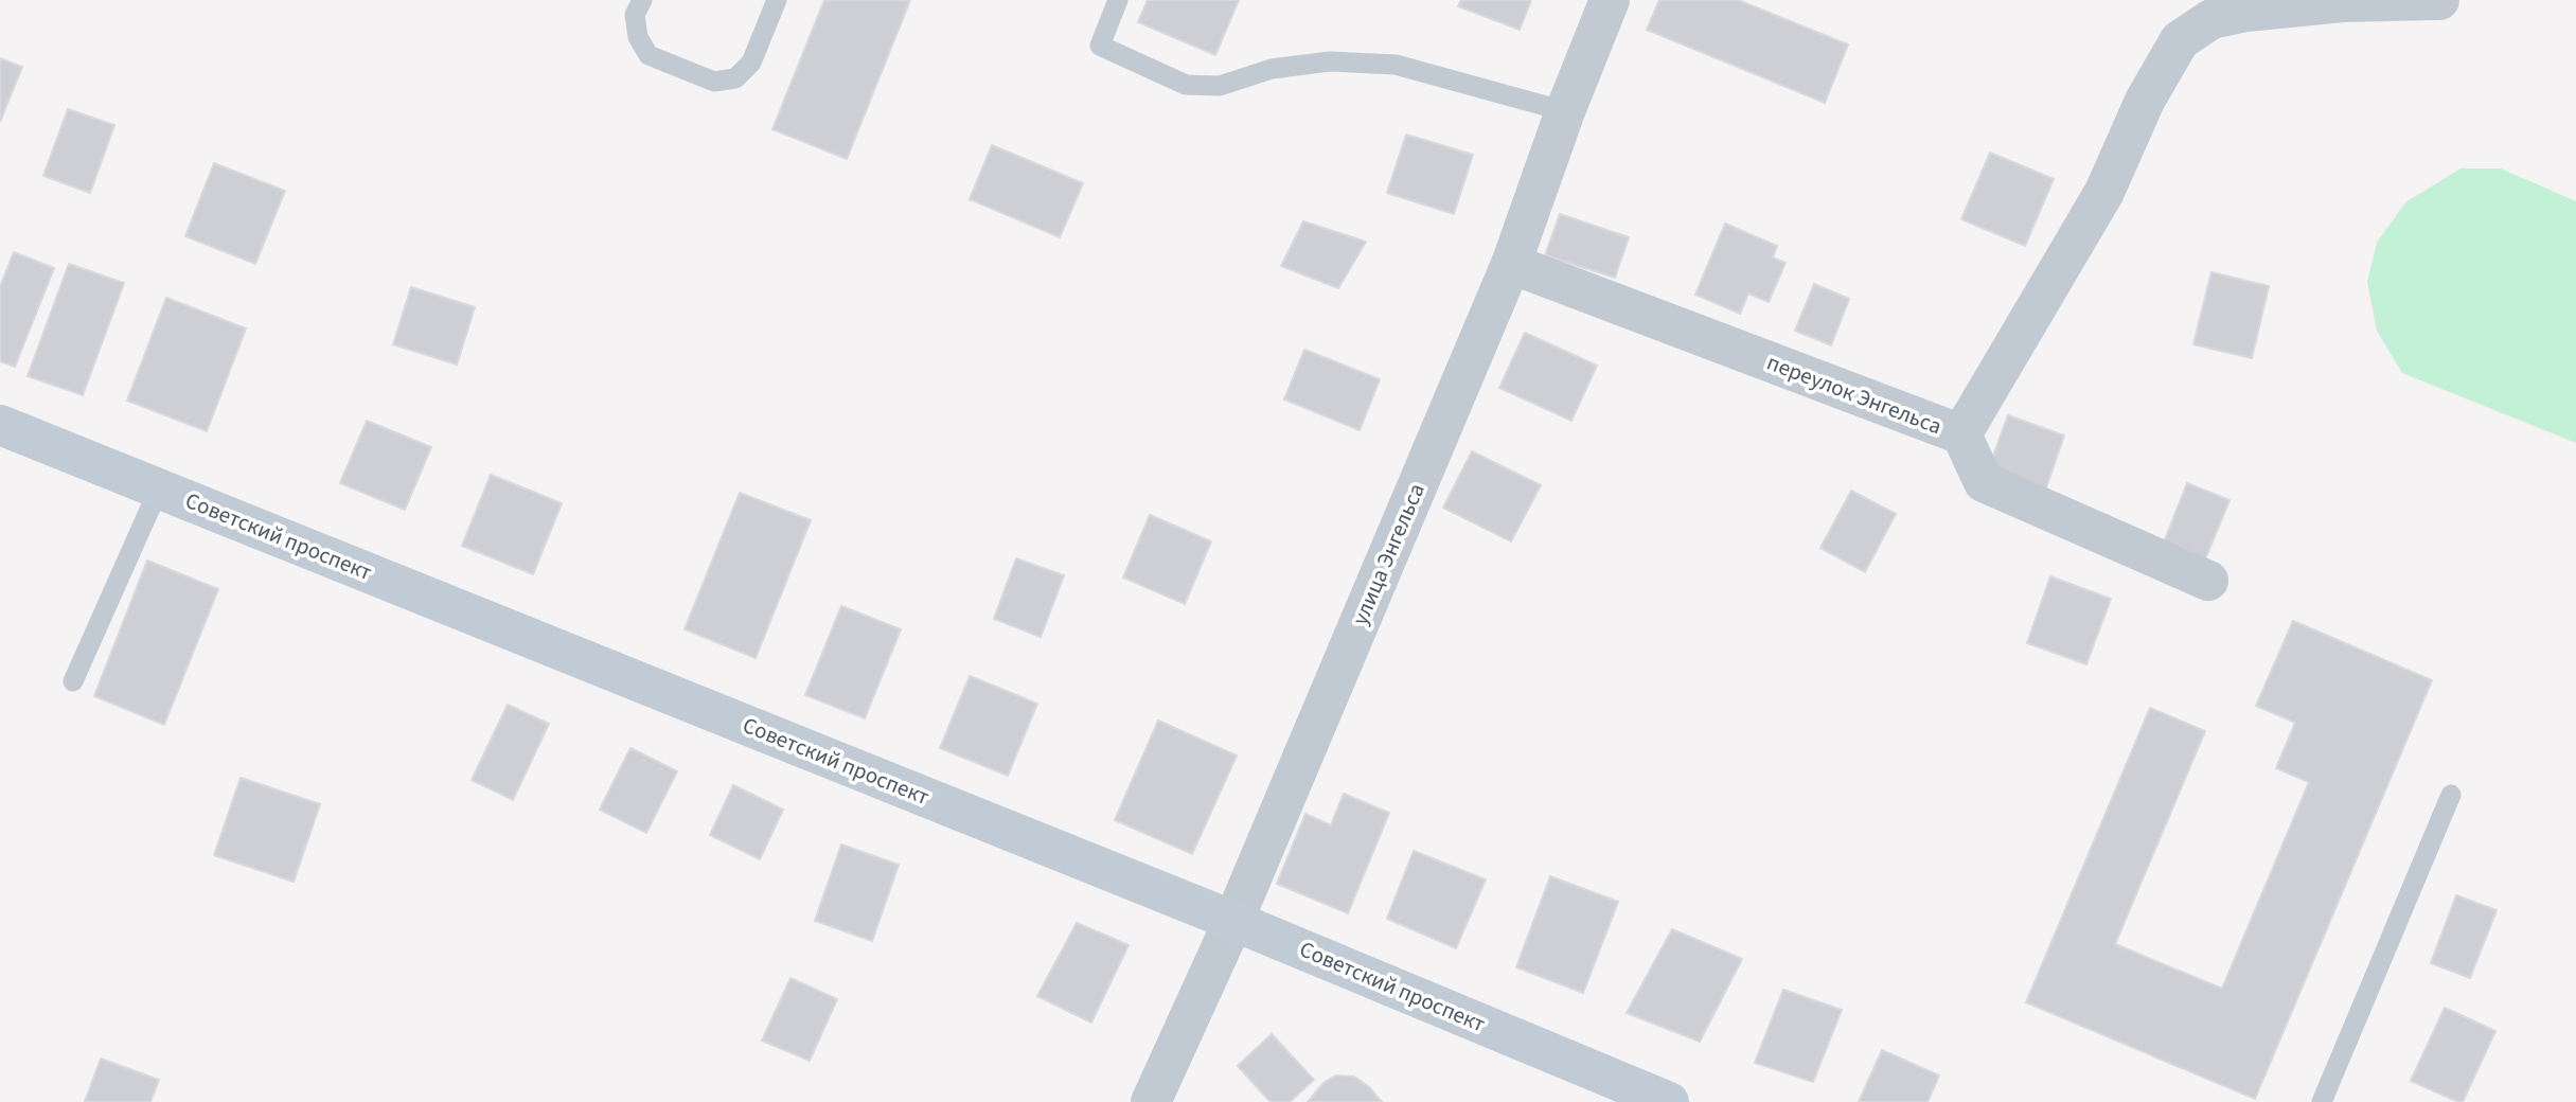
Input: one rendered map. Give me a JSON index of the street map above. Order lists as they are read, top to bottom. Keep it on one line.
{"streets":{"main road":["Советский проспект"],"street":["переулок Энгельса","улица Энгельса"]},"crossings":[["переулок Энгельса","улица Энгельса"],["Советский проспект","улица Энгельса"]]}
